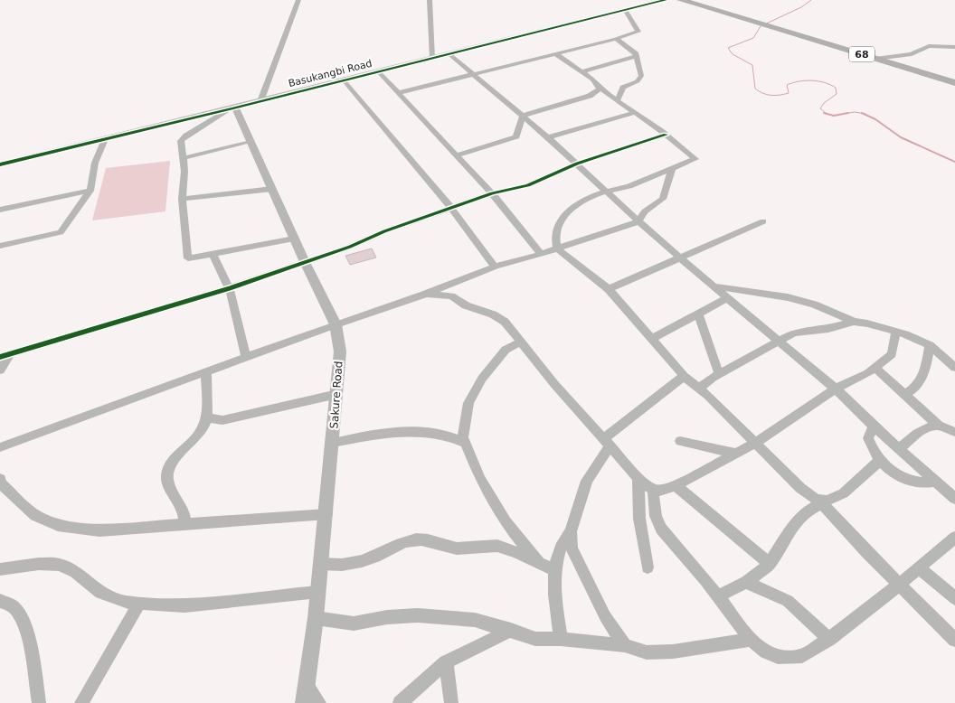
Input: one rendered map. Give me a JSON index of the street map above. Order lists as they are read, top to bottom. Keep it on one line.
{"streets":{"main road":["68"],"street":["Basukangbi Road","Sakure Road"]},"crossings":[["Basukangbi Road","Sakure Road"]]}
